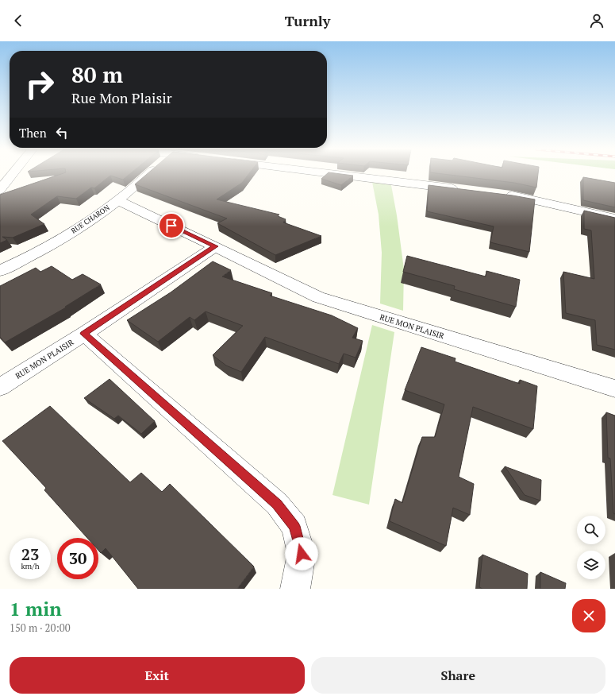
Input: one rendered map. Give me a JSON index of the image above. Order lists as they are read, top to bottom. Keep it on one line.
{"streets":{"street":["RUE CHARON","RUE MON PLAISIR"]},"crossings":[["RUE CHARON","RUE MON PLAISIR"]],"page":{"header":"Turnly","turn":["80 m","Rue Mon Plaisir"],"then":"Then","speed":"23 km/h","limit":"30","heading":["1 min","150 m · 20:00"],"buttons":["Exit","Share"]}}
